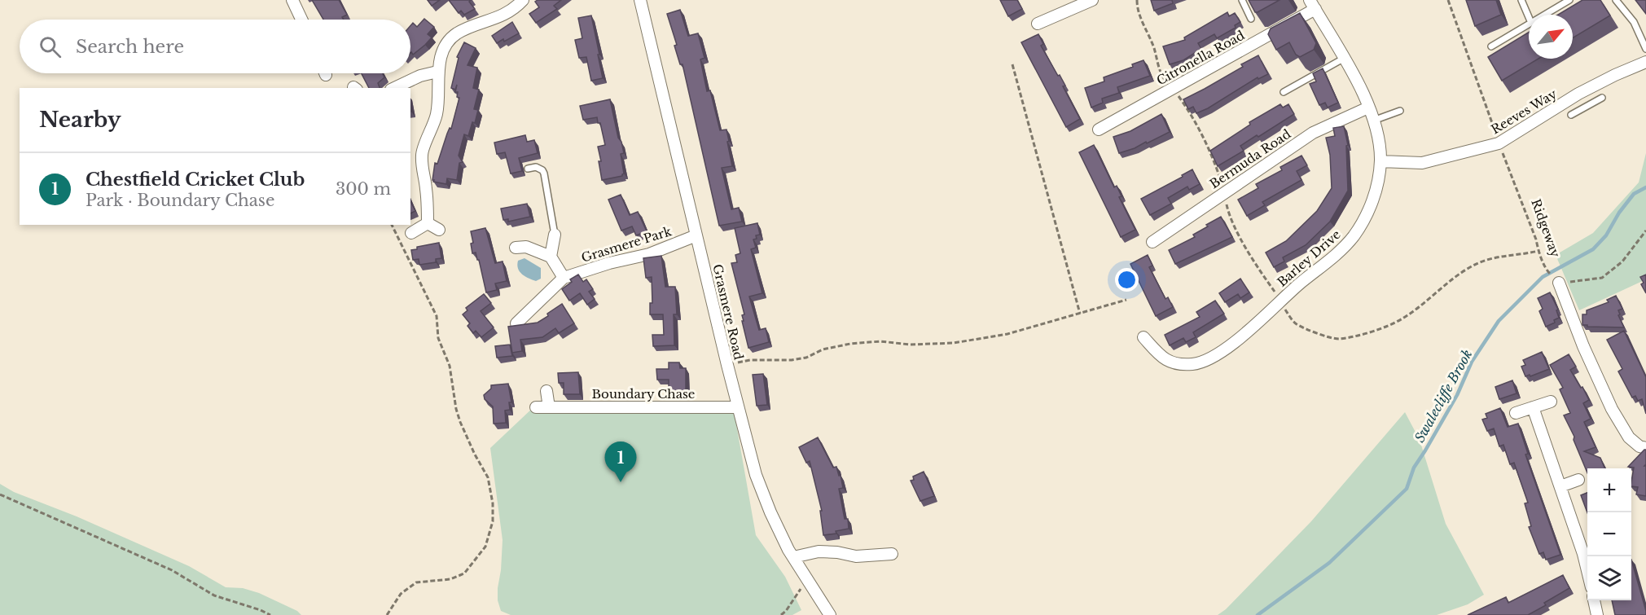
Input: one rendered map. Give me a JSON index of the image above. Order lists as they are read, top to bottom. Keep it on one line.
{"streets":{"street":["Citronella Road","Reeves Way","Bermuda Road","Grasmere Park","Barley Drive","Grasmere Road","Boundary Chase"],"path":["Ridgeway"]},"crossings":[["Citronella Road","Barley Drive"],["Reeves Way","Ridgeway"],["Reeves Way","Barley Drive"],["Bermuda Road","Barley Drive"],["Grasmere Park","Grasmere Road"],["Grasmere Road","Boundary Chase"]],"water":["Swalecliffe Brook"],"north":"top right","page":{"search":"Search here","heading":"Nearby","list":[{"mark":"1","name":"Chestfield Cricket Club","note":"Park · Boundary Chase","value":"300 m"}],"pins":"1","map_buttons":["+","−"]}}
